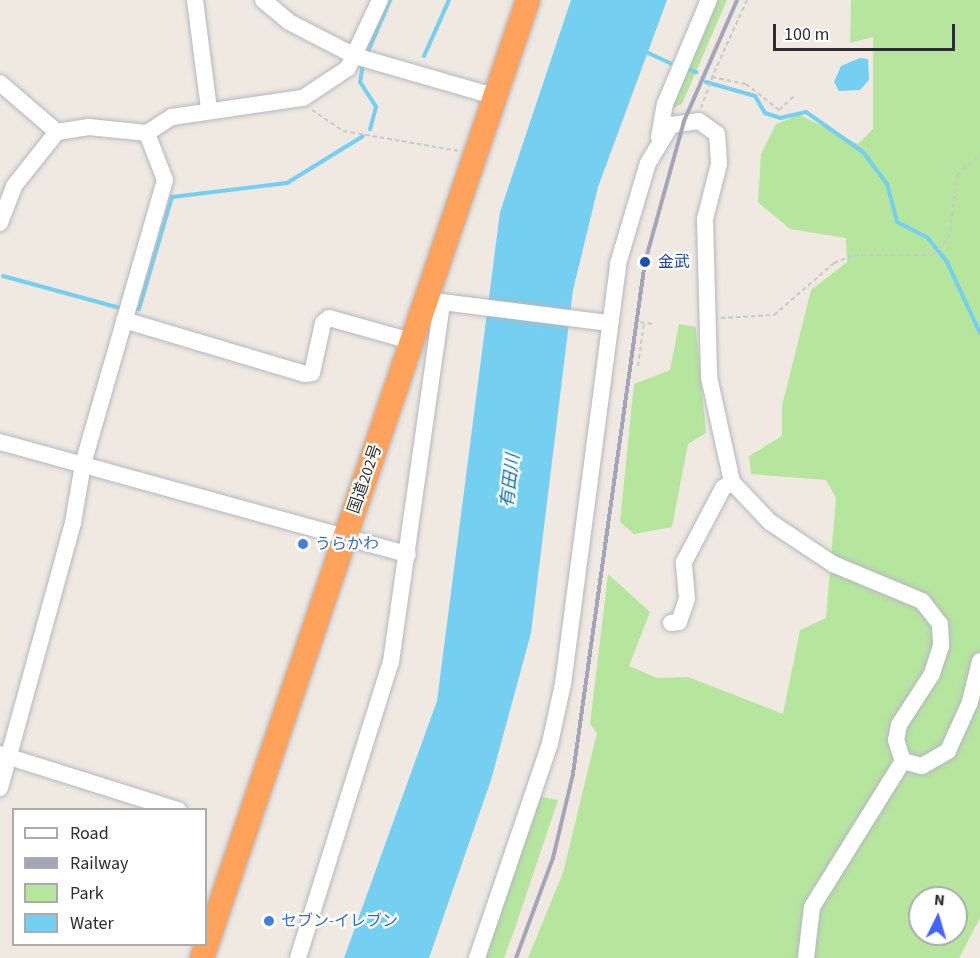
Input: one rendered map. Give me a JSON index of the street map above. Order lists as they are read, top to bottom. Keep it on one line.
{"streets":{"highway":["国道202号"]},"water":["有田川"],"places":["金武","うらかわ","セブン-イレブン"],"legend":["Road","Railway","Park","Water"],"scale_bar":"100 m","north":"top"}
